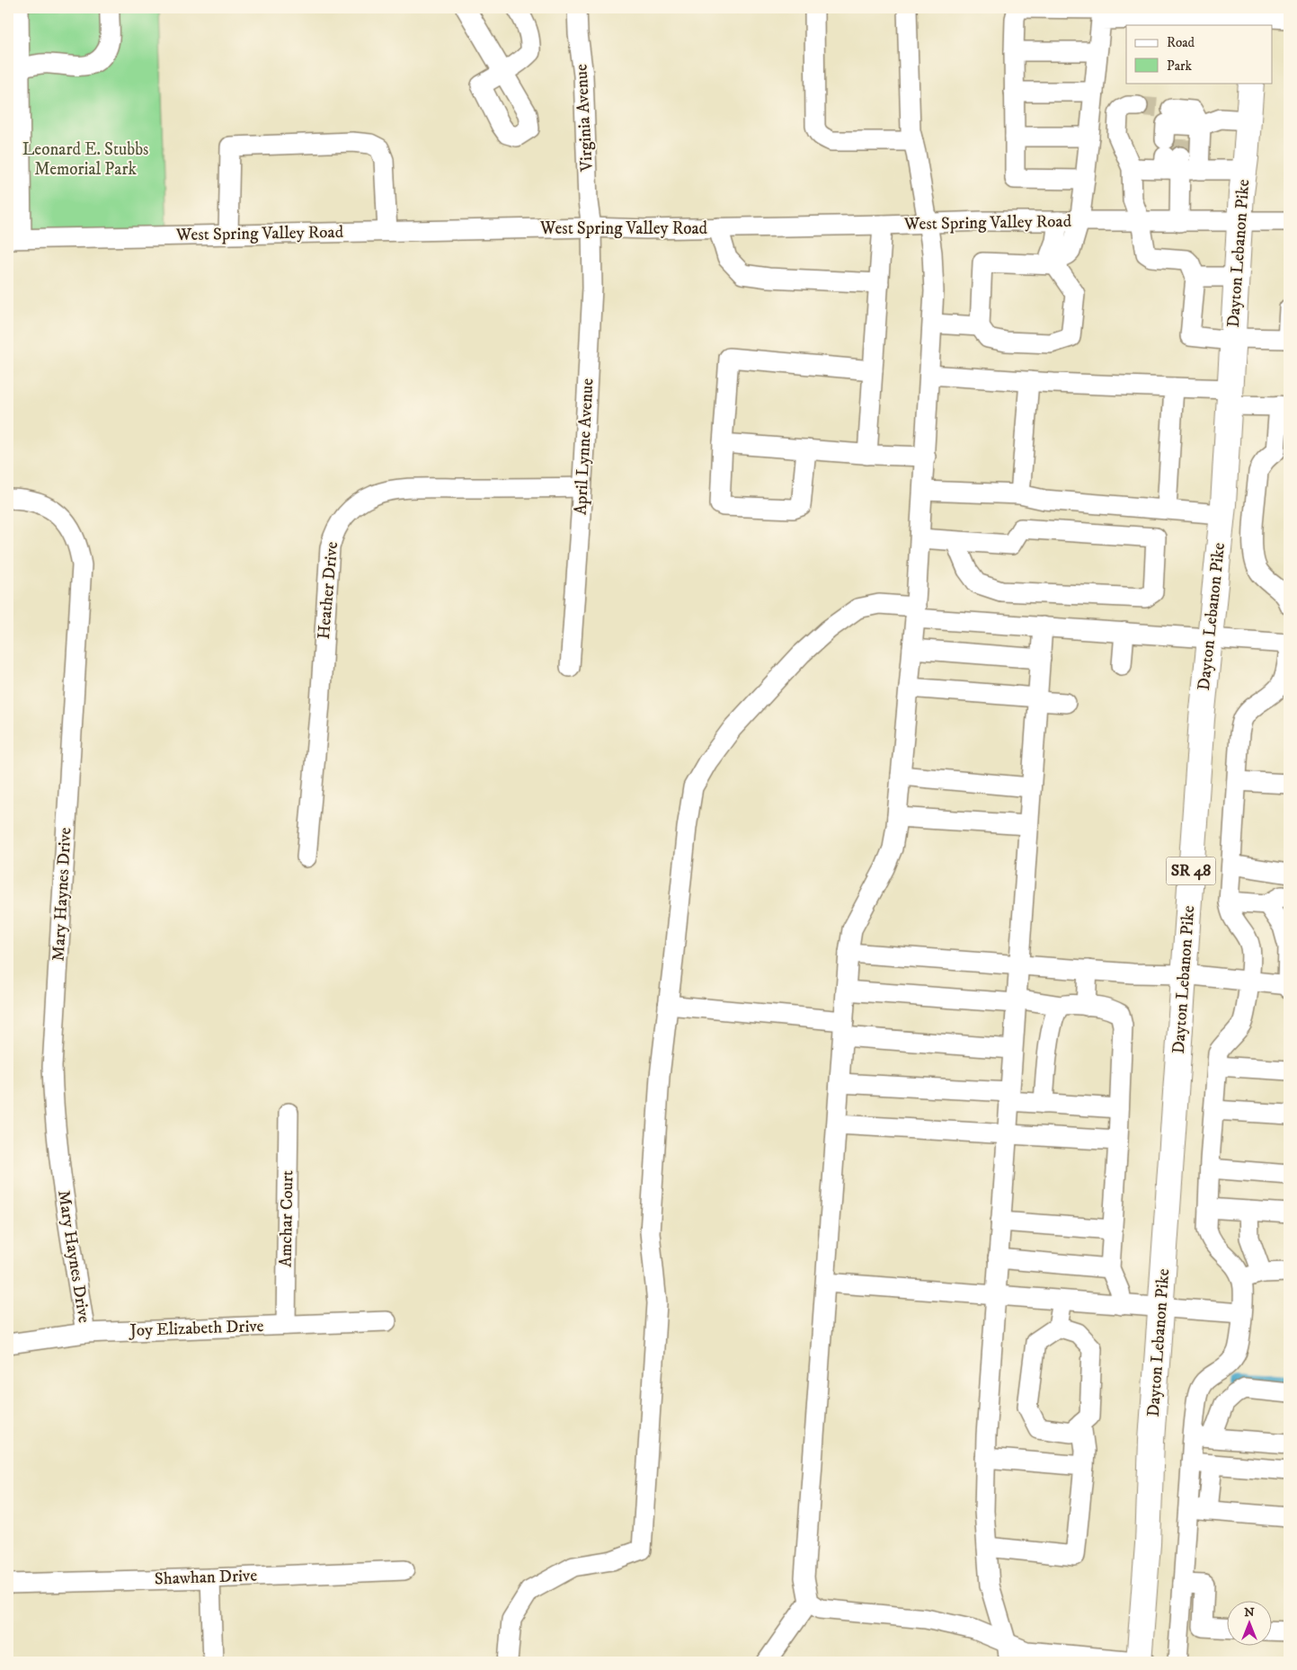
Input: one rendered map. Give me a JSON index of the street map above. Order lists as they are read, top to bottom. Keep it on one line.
{"streets":{"main road":["Dayton Lebanon Pike","SR 48"],"street":["Virginia Avenue","West Spring Valley Road","April Lynne Avenue","Heather Drive","Mary Haynes Drive","Amchar Court","Joy Elizabeth Drive","Shawhan Drive"]},"crossings":[["Virginia Avenue","West Spring Valley Road"],["Virginia Avenue","April Lynne Avenue"],["West Spring Valley Road","Dayton Lebanon Pike"],["West Spring Valley Road","April Lynne Avenue"],["April Lynne Avenue","Heather Drive"],["Mary Haynes Drive","Joy Elizabeth Drive"],["Amchar Court","Joy Elizabeth Drive"]],"parks":["Leonard E. Stubbs Memorial Park"],"legend":["Road","Park"],"north":"top"}
